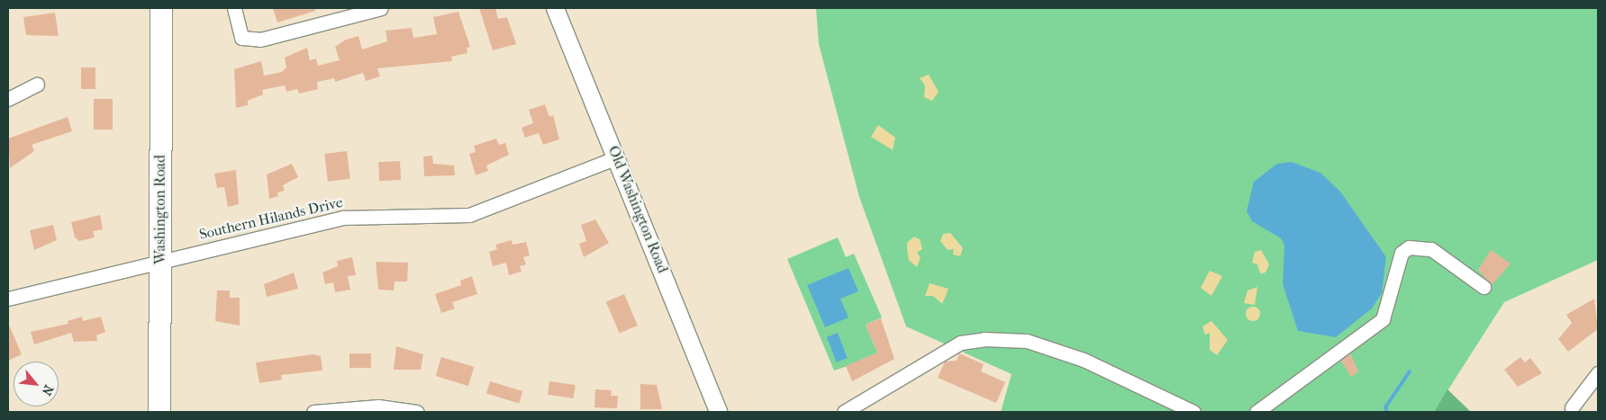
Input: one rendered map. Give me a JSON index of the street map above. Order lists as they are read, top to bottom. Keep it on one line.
{"streets":{"main road":["Washington Road"],"street":["Old Washington Road","Southern Hilands Drive"]},"crossings":[["Washington Road","Southern Hilands Drive"],["Old Washington Road","Southern Hilands Drive"]],"north":"bottom right"}
